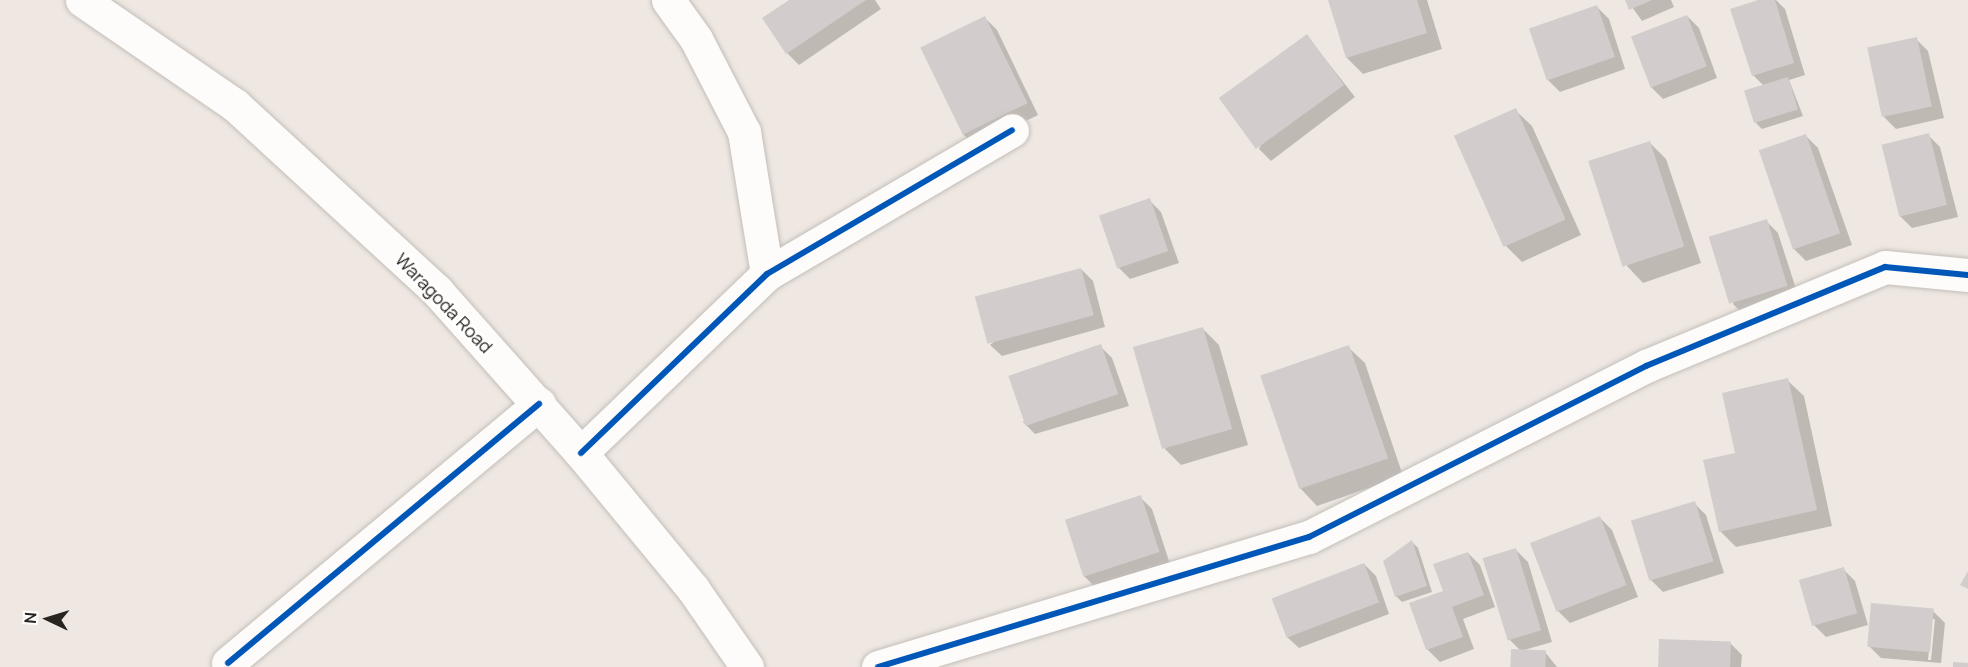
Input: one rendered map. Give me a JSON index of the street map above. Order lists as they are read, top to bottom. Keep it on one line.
{"streets":{"street":["Waragoda Road"]},"north":"left"}
